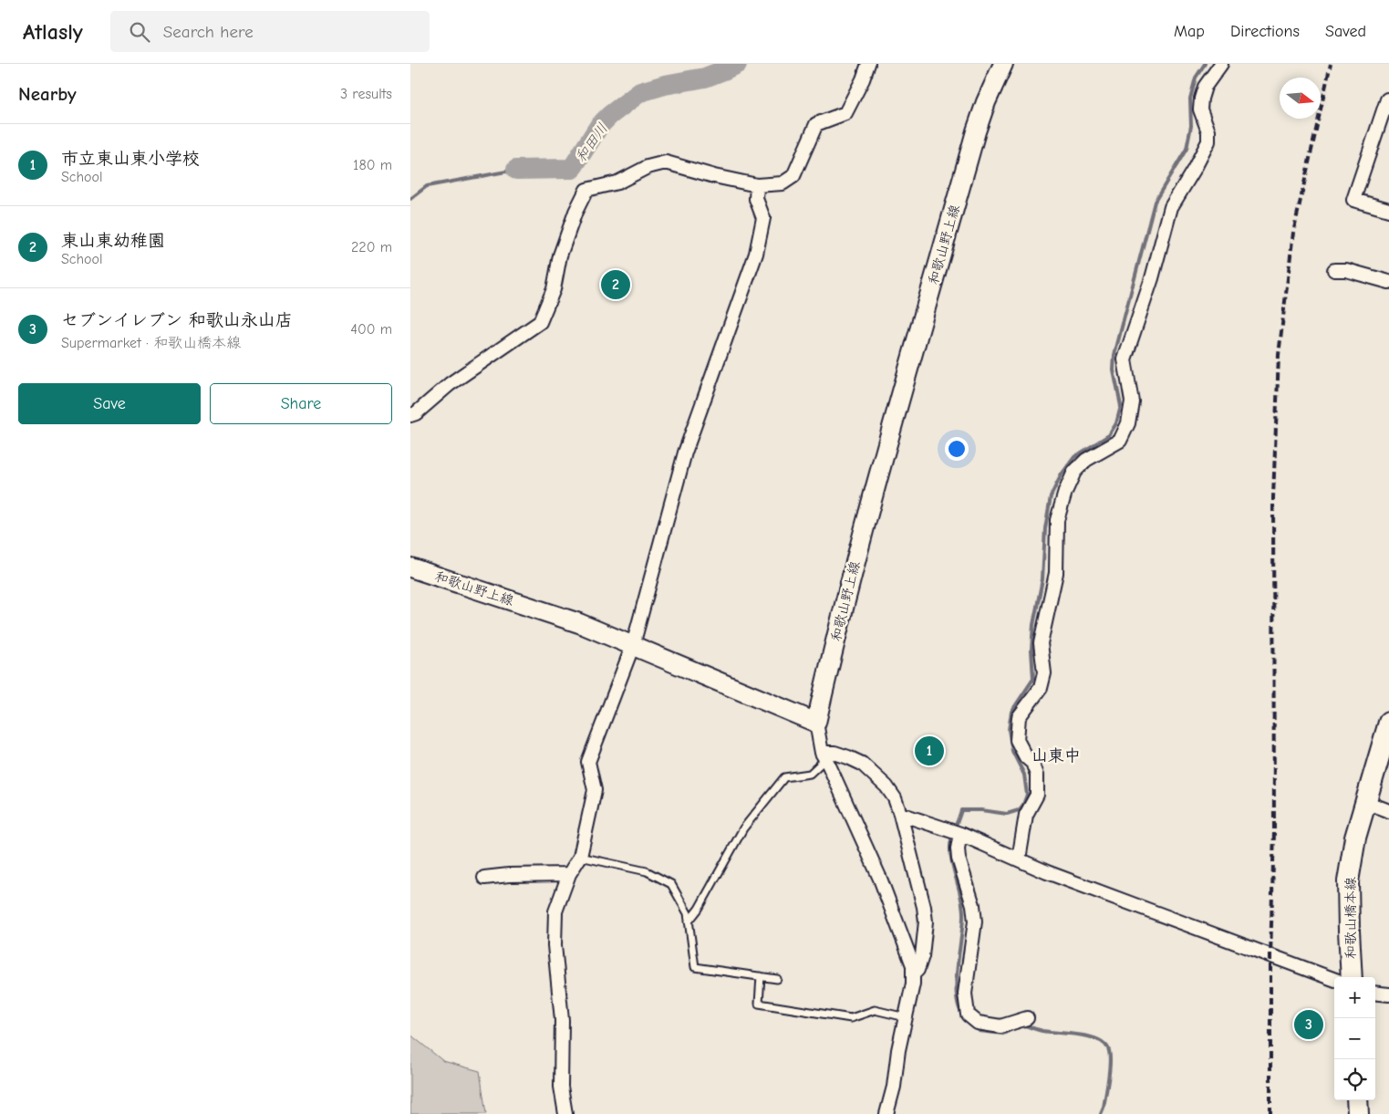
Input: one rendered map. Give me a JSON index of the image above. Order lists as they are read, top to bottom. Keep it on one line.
{"streets":{"main road":["和歌山野上線","和歌山橋本線"]},"districts":["山東中"],"water":["和田川"],"north":"right","page":{"header":"Atlasly","search":"Search here","nav":["Map","Directions","Saved"],"heading":["Nearby","3 results"],"list":[{"mark":"1","name":"市立東山東小学校","note":"School","value":"180 m"},{"mark":"2","name":"東山東幼稚園","note":"School","value":"220 m"},{"mark":"3","name":"セブンイレブン 和歌山永山店","note":"Supermarket · 和歌山橋本線","value":"400 m"}],"pins":["2","1","3"],"buttons":["Save","Share"],"map_buttons":["+","−"]}}
